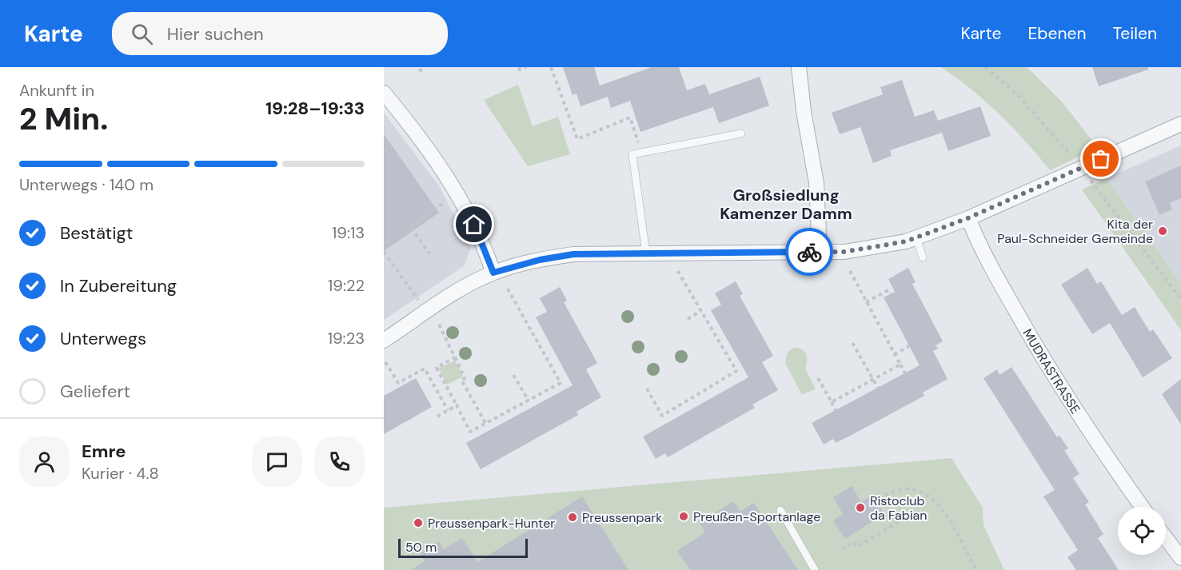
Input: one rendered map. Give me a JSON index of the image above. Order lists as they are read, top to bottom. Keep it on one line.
{"streets":{"street":["MUDRASTRASSE"]},"districts":["Großsiedlung Kamenzer Damm"],"places":["Kita der Paul-Schneider Gemeinde","Ristoclub da Fabian","Preußen-Sportanlage","Preussenpark","Preussenpark-Hunter"],"scale_bar":"50 m","page":{"header":"Karte","search":"Hier suchen","nav":["Karte","Ebenen","Teilen"],"heading":["2 Min.","Ankunft in","19:28–19:33"],"panel":["Emre","Kurier · 4.8"],"bar":"Unterwegs · 140 m","list":[["Bestätigt","19:13"],["In Zubereitung","19:22"],["Unterwegs","19:23"],"Geliefert"],"scale":"50 m"}}
